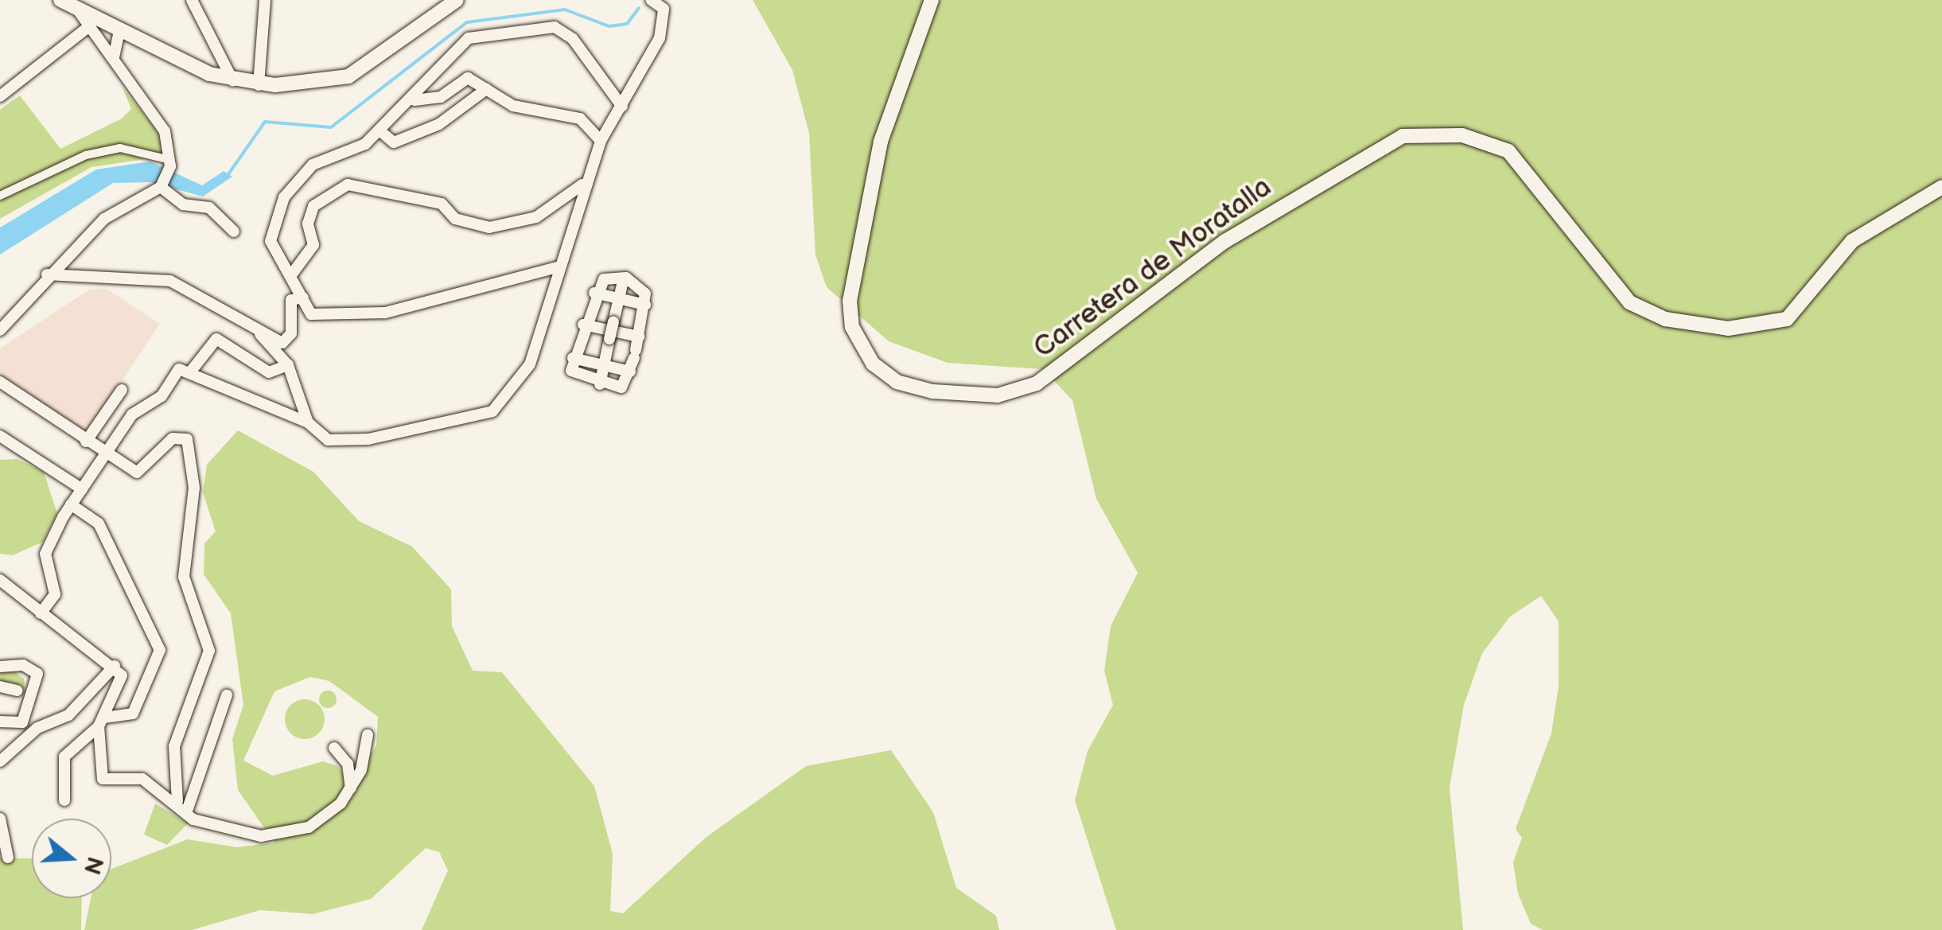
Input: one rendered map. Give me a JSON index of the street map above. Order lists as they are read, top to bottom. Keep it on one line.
{"streets":{"main road":["Carretera de Moratalla"]},"north":"right"}
